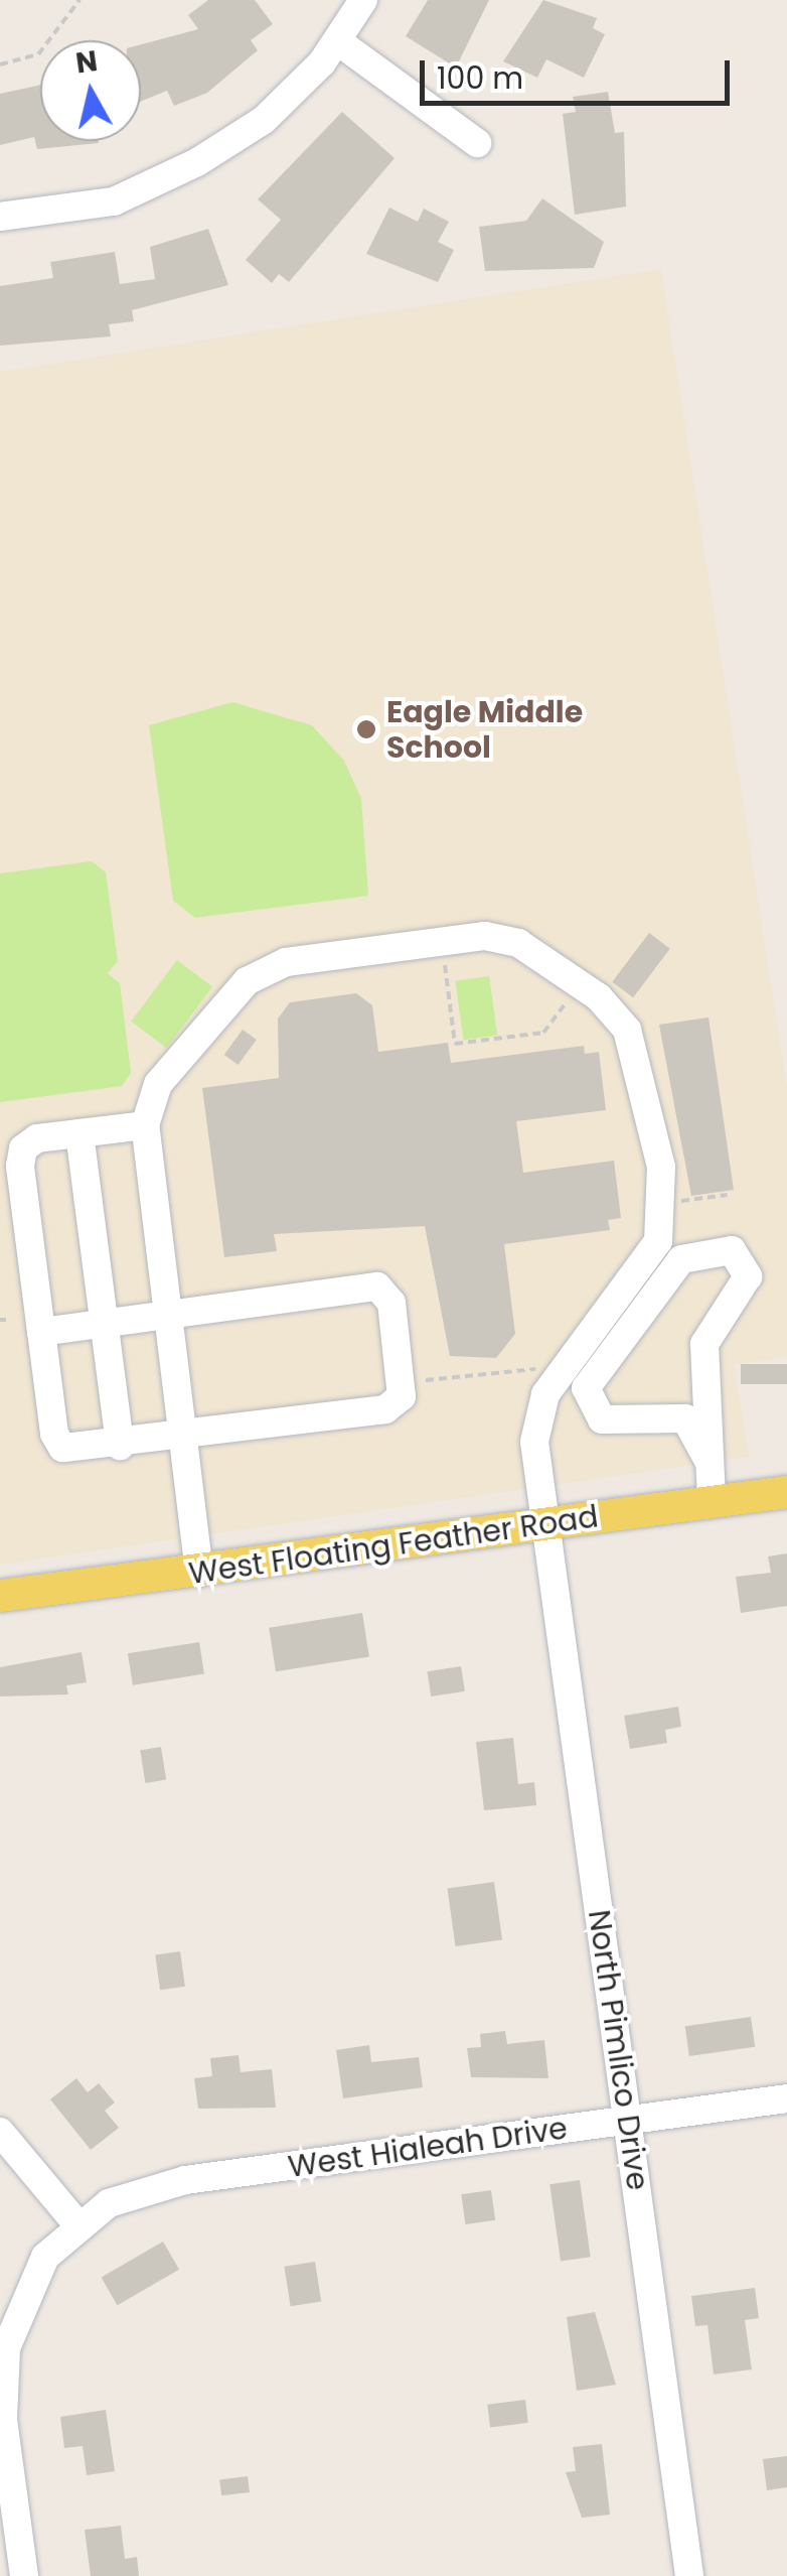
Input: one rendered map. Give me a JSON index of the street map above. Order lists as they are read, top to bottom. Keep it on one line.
{"streets":{"main road":["West Floating Feather Road"],"street":["North Pimlico Drive","West Hialeah Drive"]},"crossings":[["West Floating Feather Road","North Pimlico Drive"],["North Pimlico Drive","West Hialeah Drive"]],"places":["Eagle Middle School"],"scale_bar":"100 m","north":"top"}
